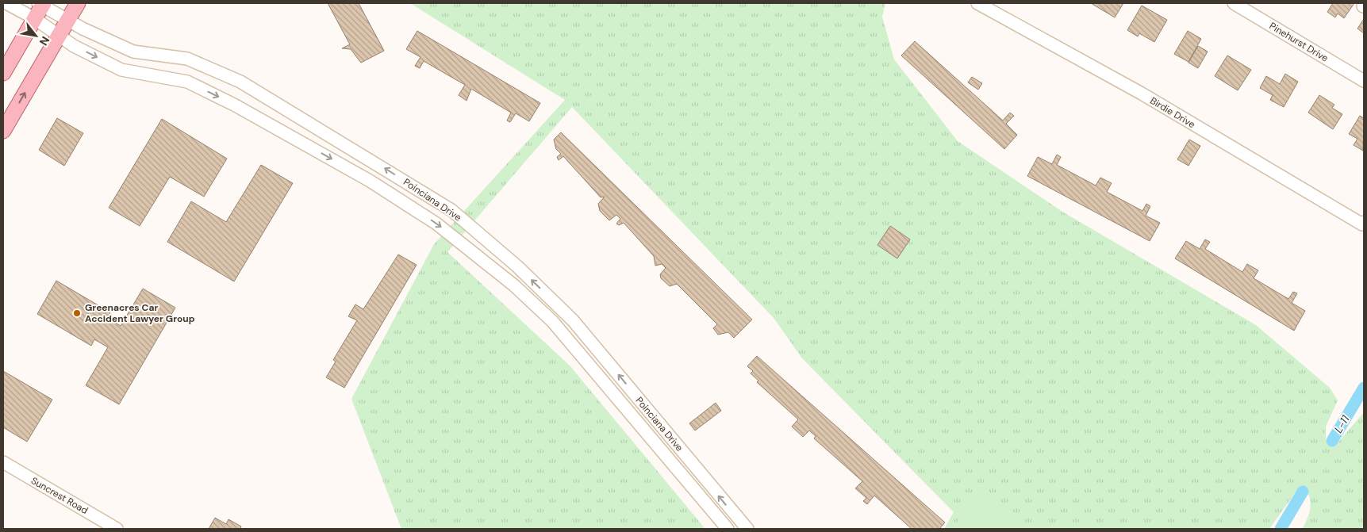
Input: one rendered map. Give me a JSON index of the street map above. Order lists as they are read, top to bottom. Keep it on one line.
{"streets":{"street":["Pinehurst Drive","Birdie Drive","Poinciana Drive","Suncrest Road"]},"water":["L-11"],"places":["Greenacres Car Accident Lawyer Group"],"north":"bottom right"}
